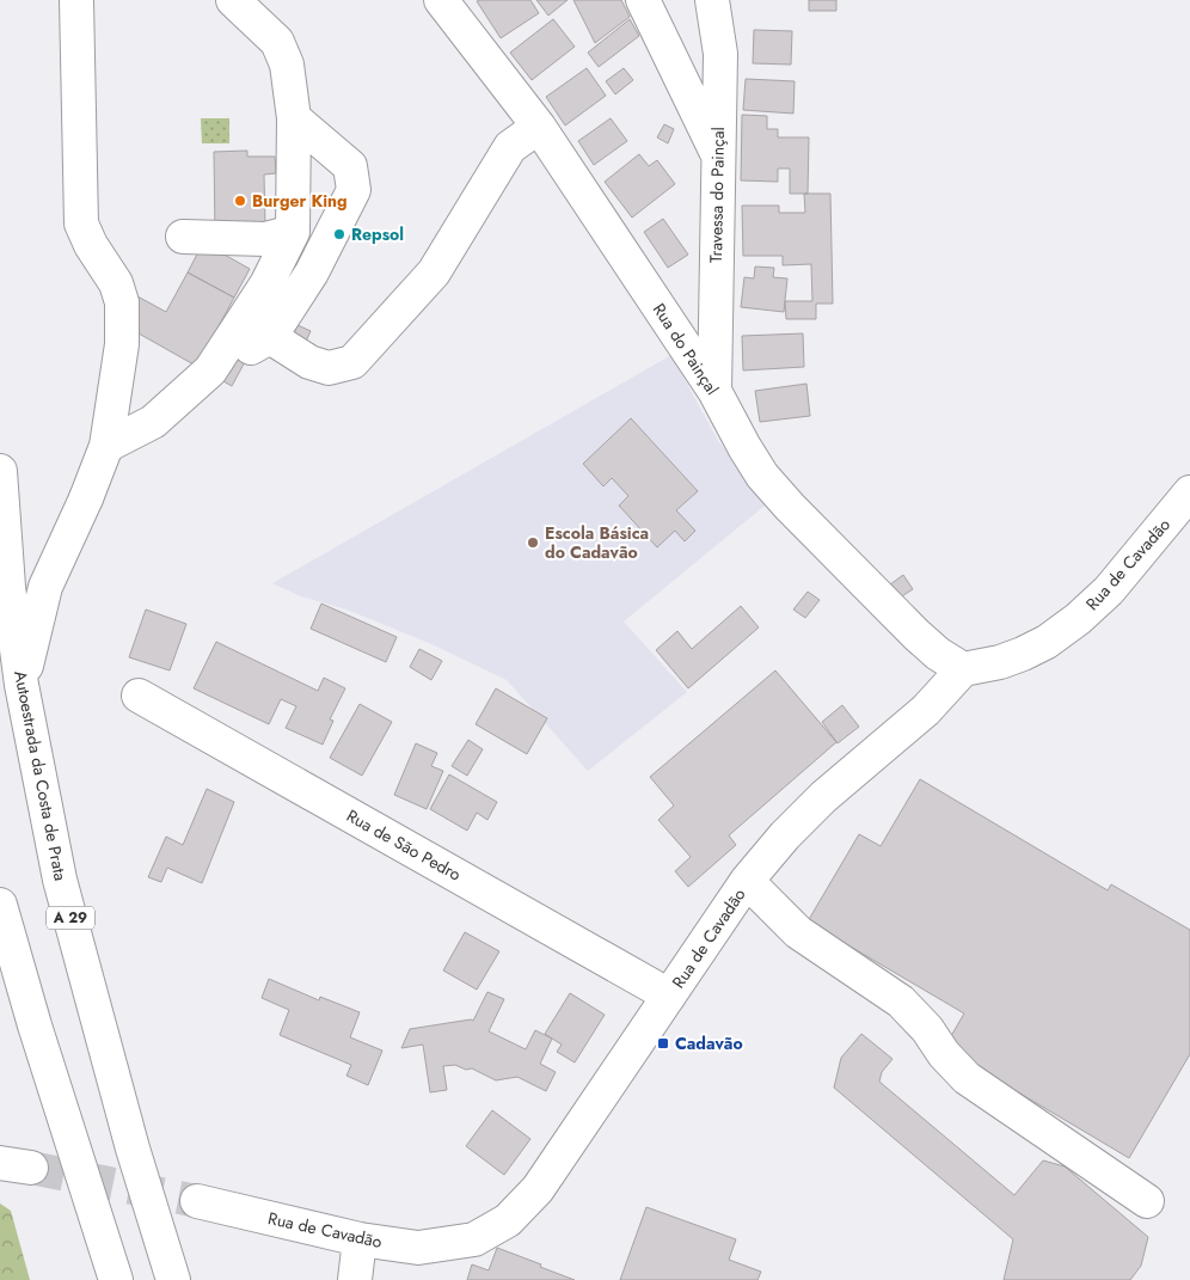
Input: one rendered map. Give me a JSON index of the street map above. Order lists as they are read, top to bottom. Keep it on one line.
{"streets":{"main road":["Travessa do Painçal","Rua do Painçal","Rua de Cavadão","Autoestrada da Costa de Prata","Rua de São Pedro","A 29"]},"crossings":[["Travessa do Painçal","Rua do Painçal"],["Rua do Painçal","Rua de Cavadão"],["Rua de Cavadão","Rua de São Pedro"]],"places":{"other":["Burger King","Repsol","Escola Básica do Cadavão"],"transit":["Cadavão"]}}
